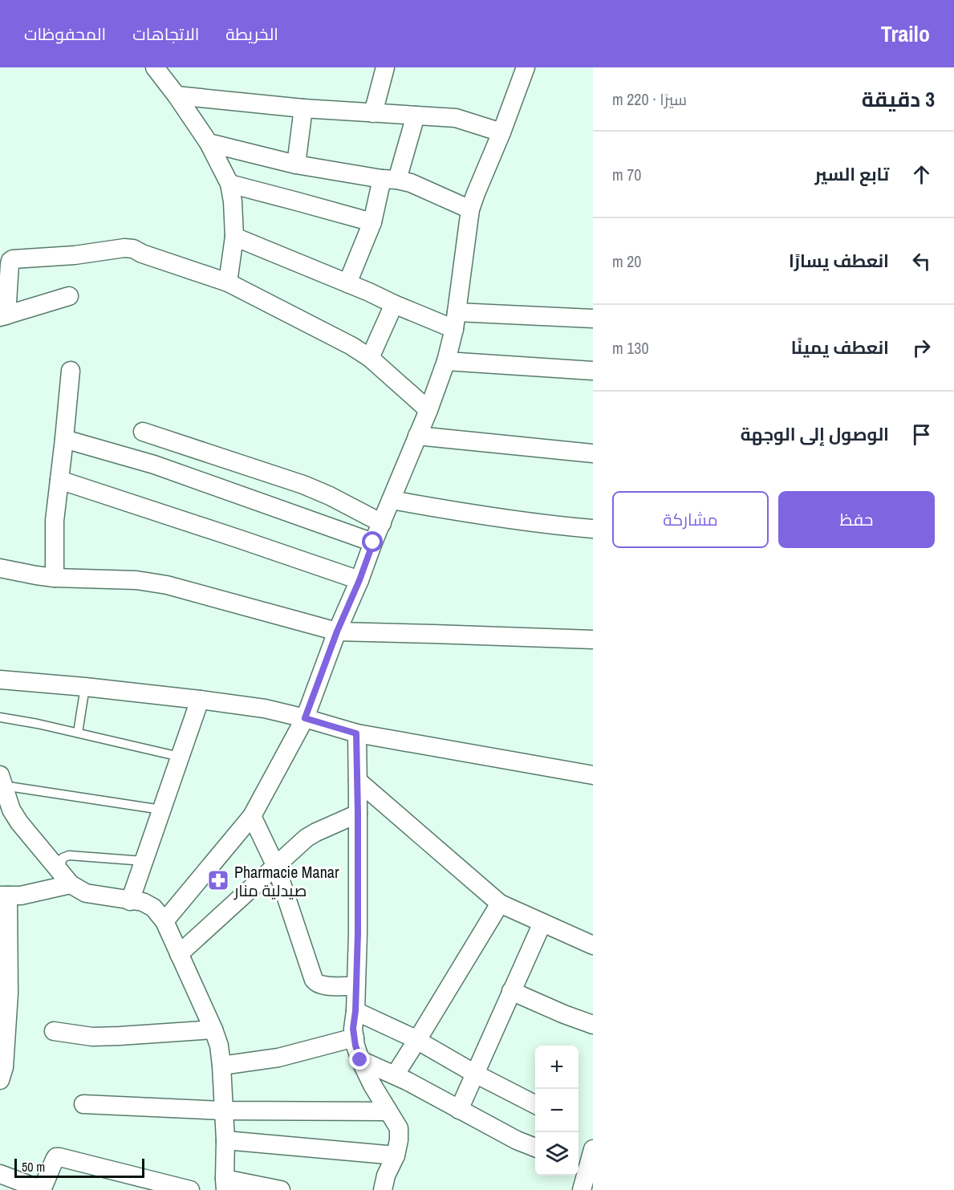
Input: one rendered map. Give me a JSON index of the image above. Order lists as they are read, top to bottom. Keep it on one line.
{"places":{"pharmacy":["Pharmacie Manar صيدلية منار"]},"scale_bar":"50 m","page":{"header":"Trailo","nav":["الخريطة","الاتجاهات","المحفوظات"],"heading":["3 دقيقة","سيرًا · 220 m"],"list":[["تابع السير","70 m"],["انعطف يسارًا","20 m"],["انعطف يمينًا","130 m"],"الوصول إلى الوجهة"],"buttons":["حفظ","مشاركة"],"map_buttons":["+","−"],"scale":"50 m"}}
